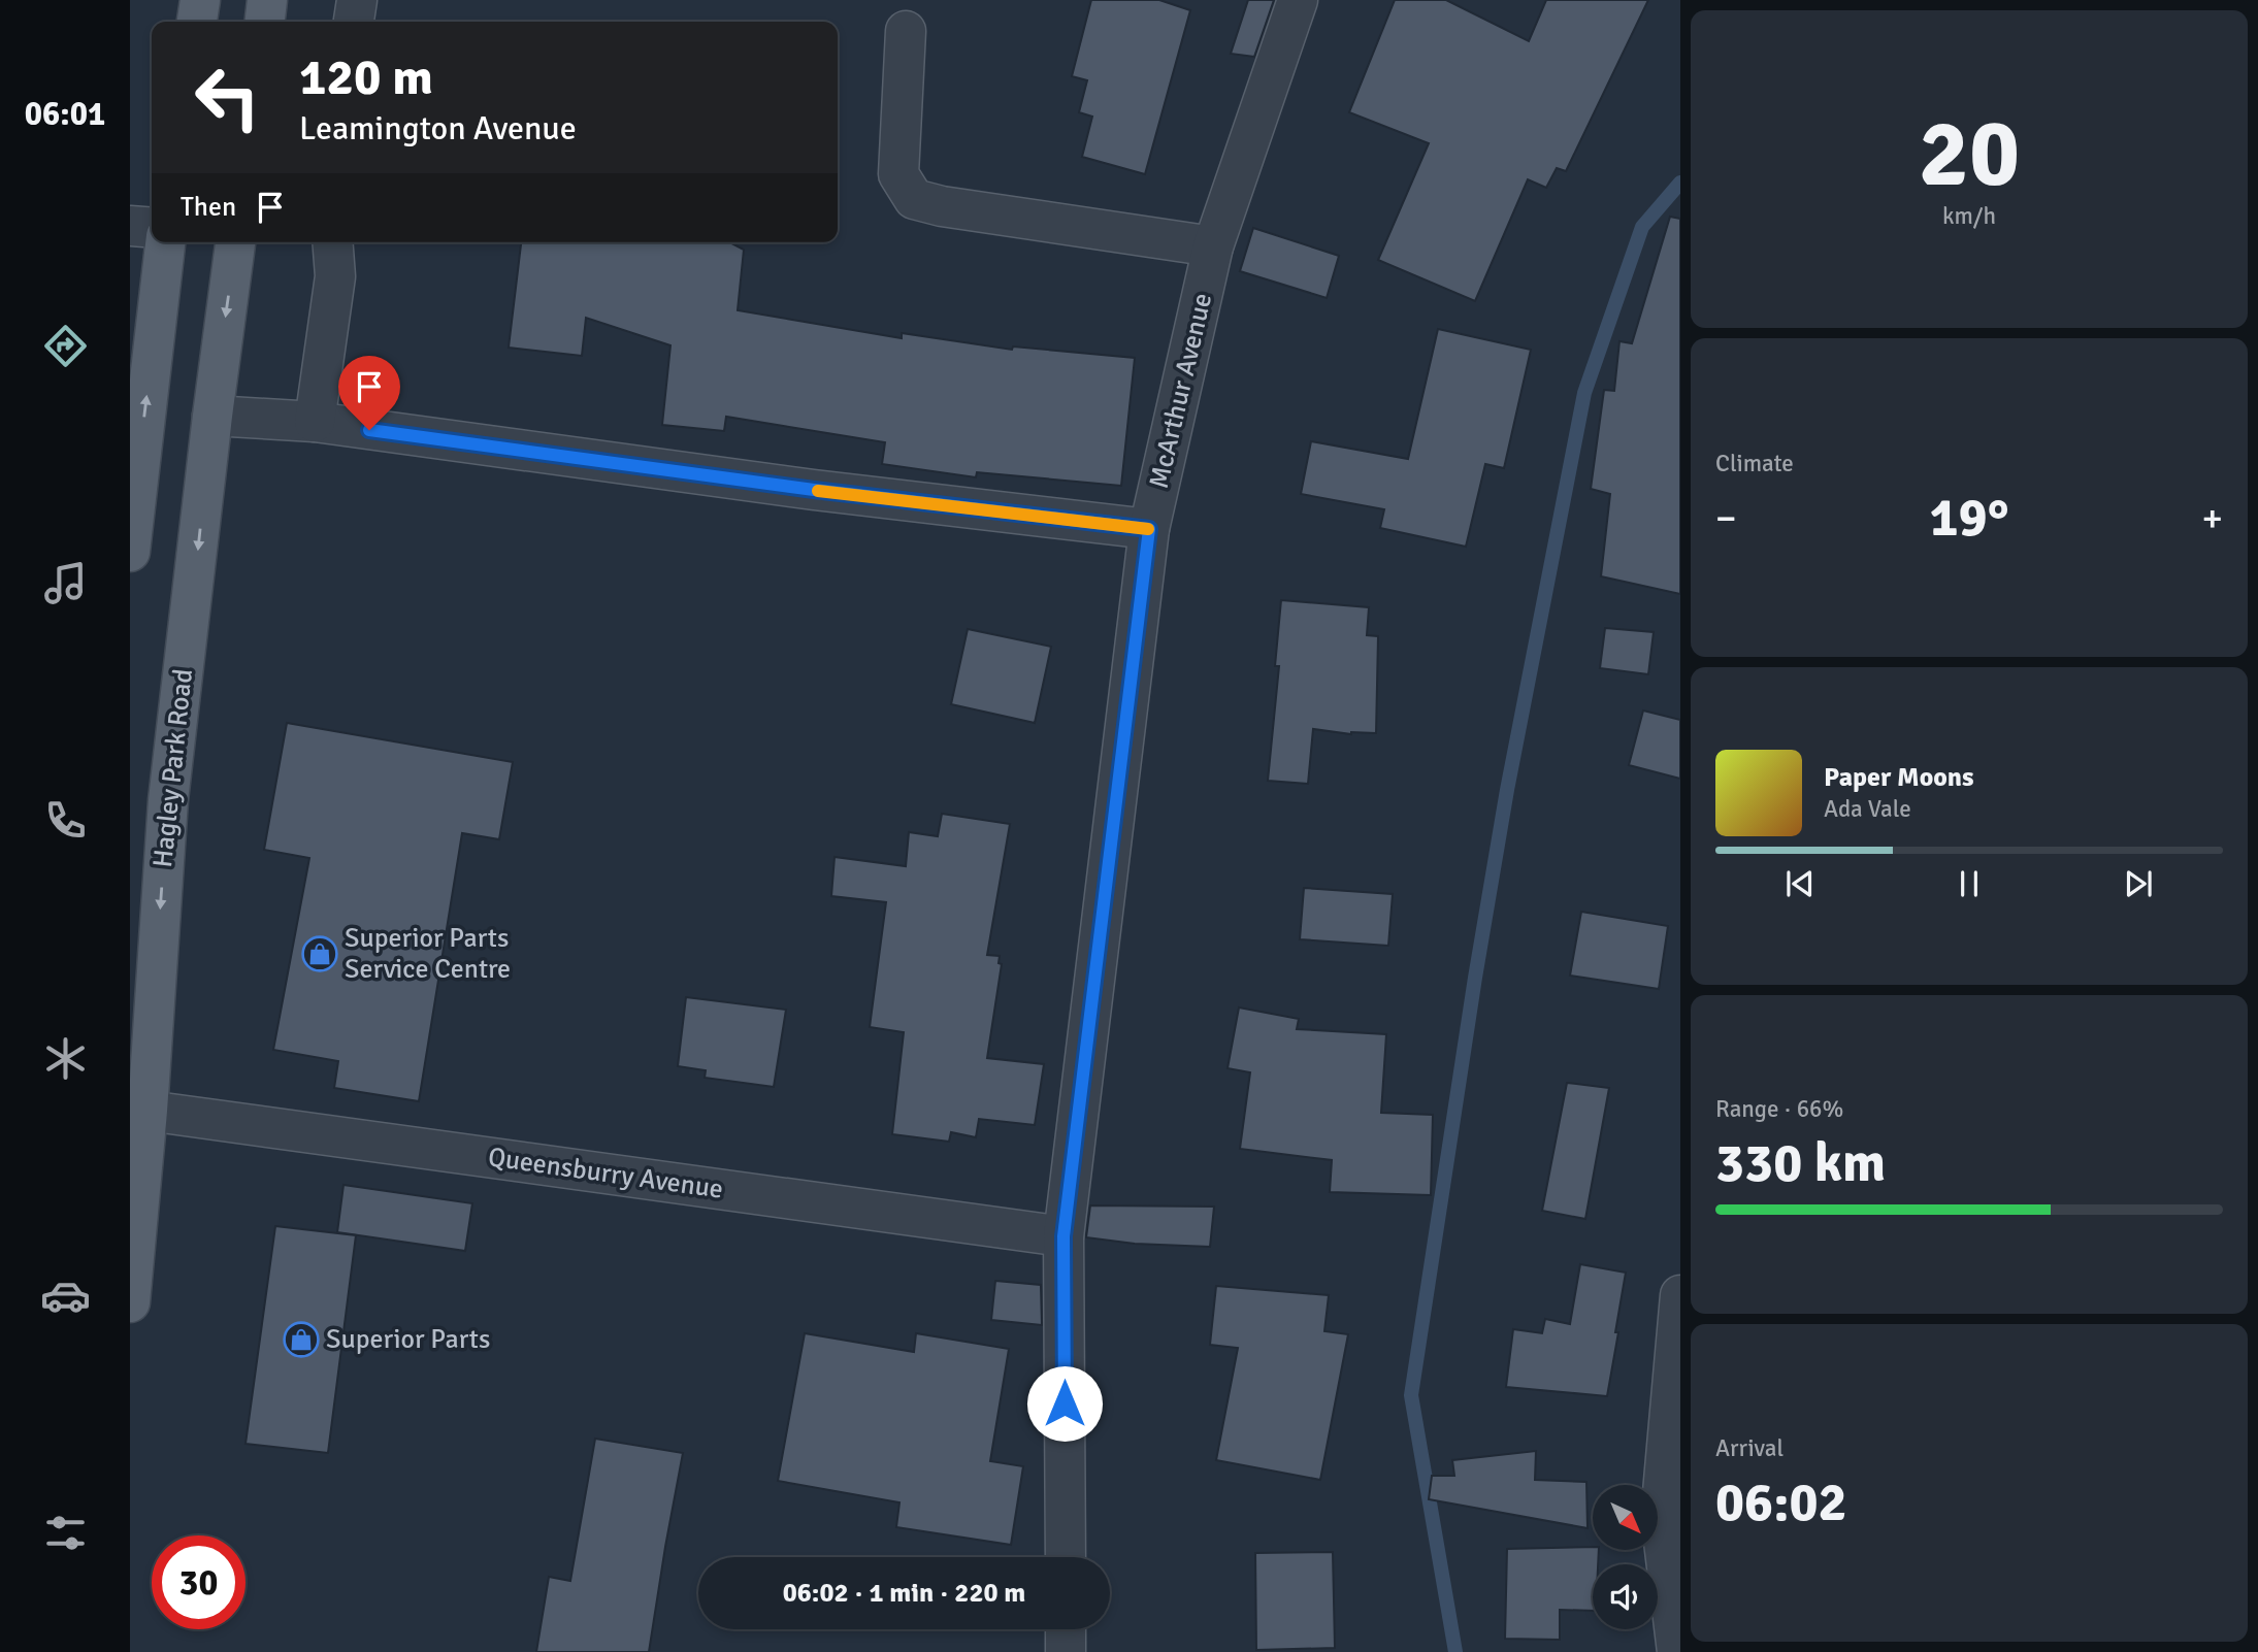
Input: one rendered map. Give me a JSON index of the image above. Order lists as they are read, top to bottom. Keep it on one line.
{"streets":{"main road":["Hagley Park Road"],"street":["McArthur Avenue","Queensburry Avenue"]},"crossings":[["McArthur Avenue","Queensburry Avenue"],["Hagley Park Road","Queensburry Avenue"]],"places":{"shop":["Superior Parts Service Centre","Superior Parts"]},"north":"bottom right","page":{"tabs":"06:01","tile":[["20","km/h"],"Climate",["Range · 66%","330 km"],["Arrival","06:02"]],"turn":["120 m","Leamington Avenue"],"then":"Then","heat":["−","19°","+"],"song":["Paper Moons","Ada Vale"],"limit":"30","trip":"06:02 · 1 min · 220 m"}}
